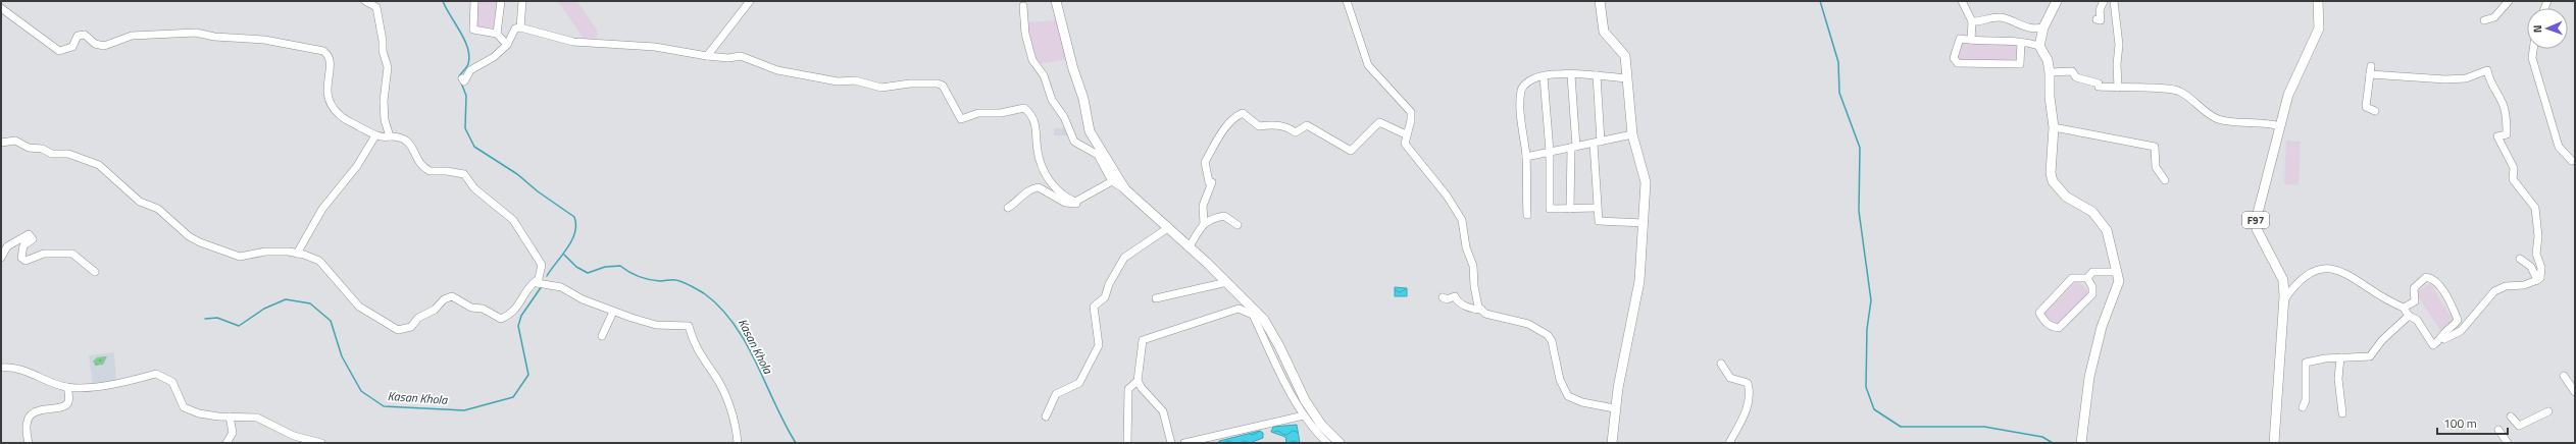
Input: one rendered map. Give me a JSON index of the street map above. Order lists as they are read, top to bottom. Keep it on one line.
{"streets":{"main road":["F97"]},"water":["Kasan Khola"],"scale_bar":"100 m","north":"left"}
